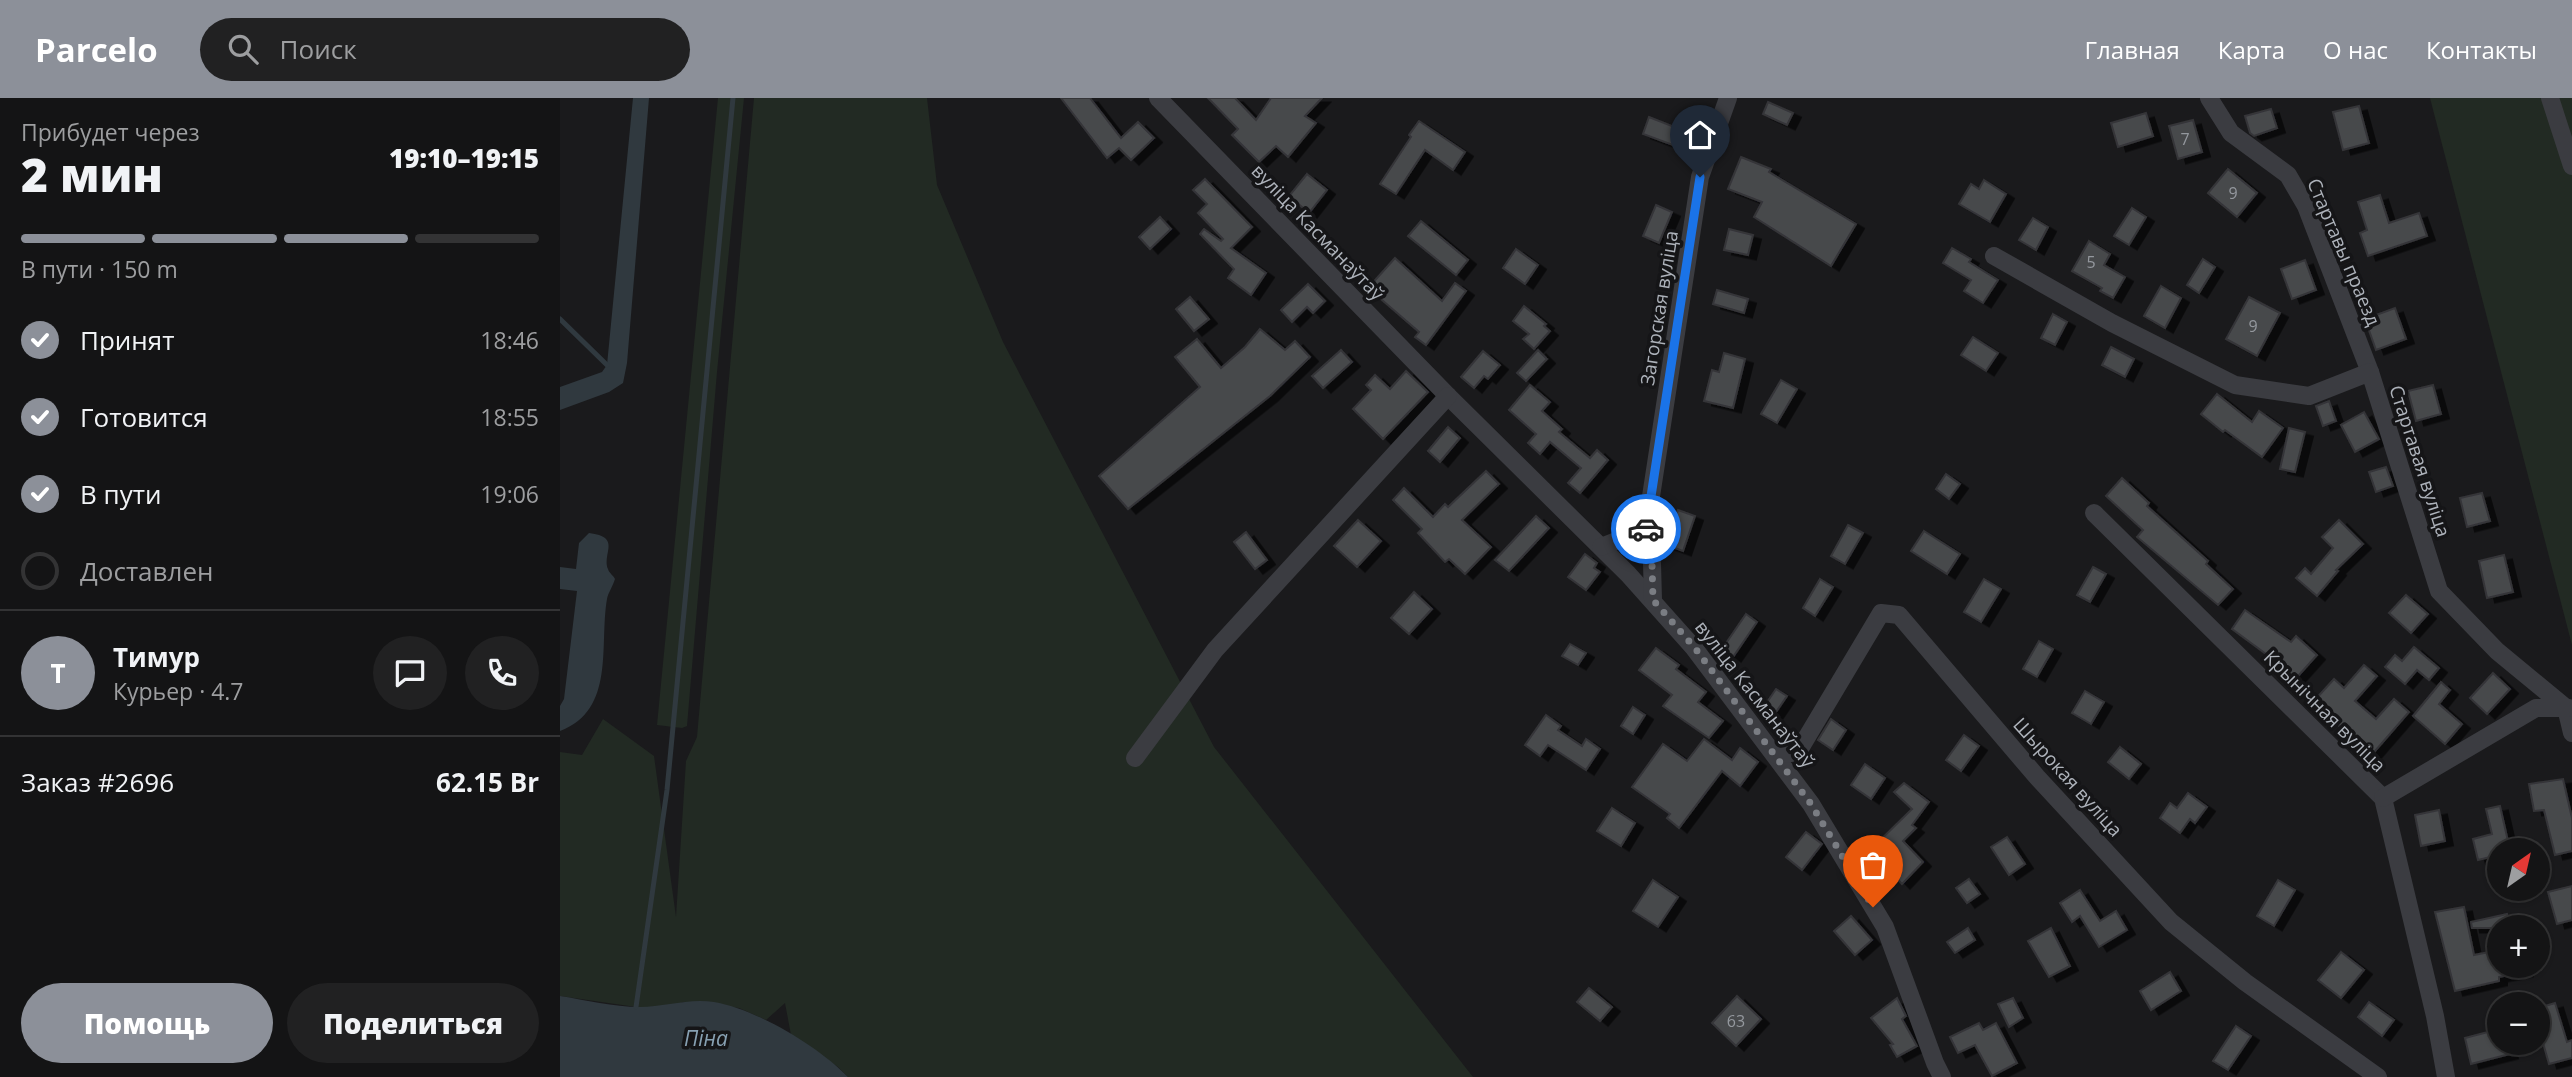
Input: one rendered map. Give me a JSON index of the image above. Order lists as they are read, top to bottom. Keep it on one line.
{"streets":{"street":["вуліца Касманаўтаў","Стартавы праезд","Загорская вуліца","Стартавая вуліца","Крынічная вуліца","Шырокая вуліца"]},"crossings":[["вуліца Касманаўтаў","Загорская вуліца"],["вуліца Касманаўтаў","Шырокая вуліца"],["Стартавы праезд","Стартавая вуліца"]],"water":["Піна"],"house_numbers":["7","9","5","9","63"],"north":"top right","page":{"header":"Parcelo","search":"Поиск","nav":["Главная","Карта","О нас","Контакты"],"heading":["2 мин","Прибудет через","19:10–19:15"],"panel":["Тимур","Курьер · 4.7","Заказ #2696","62.15 Br"],"bar":"В пути · 150 m","list":[["Принят","18:46"],["Готовится","18:55"],["В пути","19:06"],"Доставлен"],"round":"Т","map_buttons":["+","−"],"buttons":["Помощь","Поделиться"]}}
